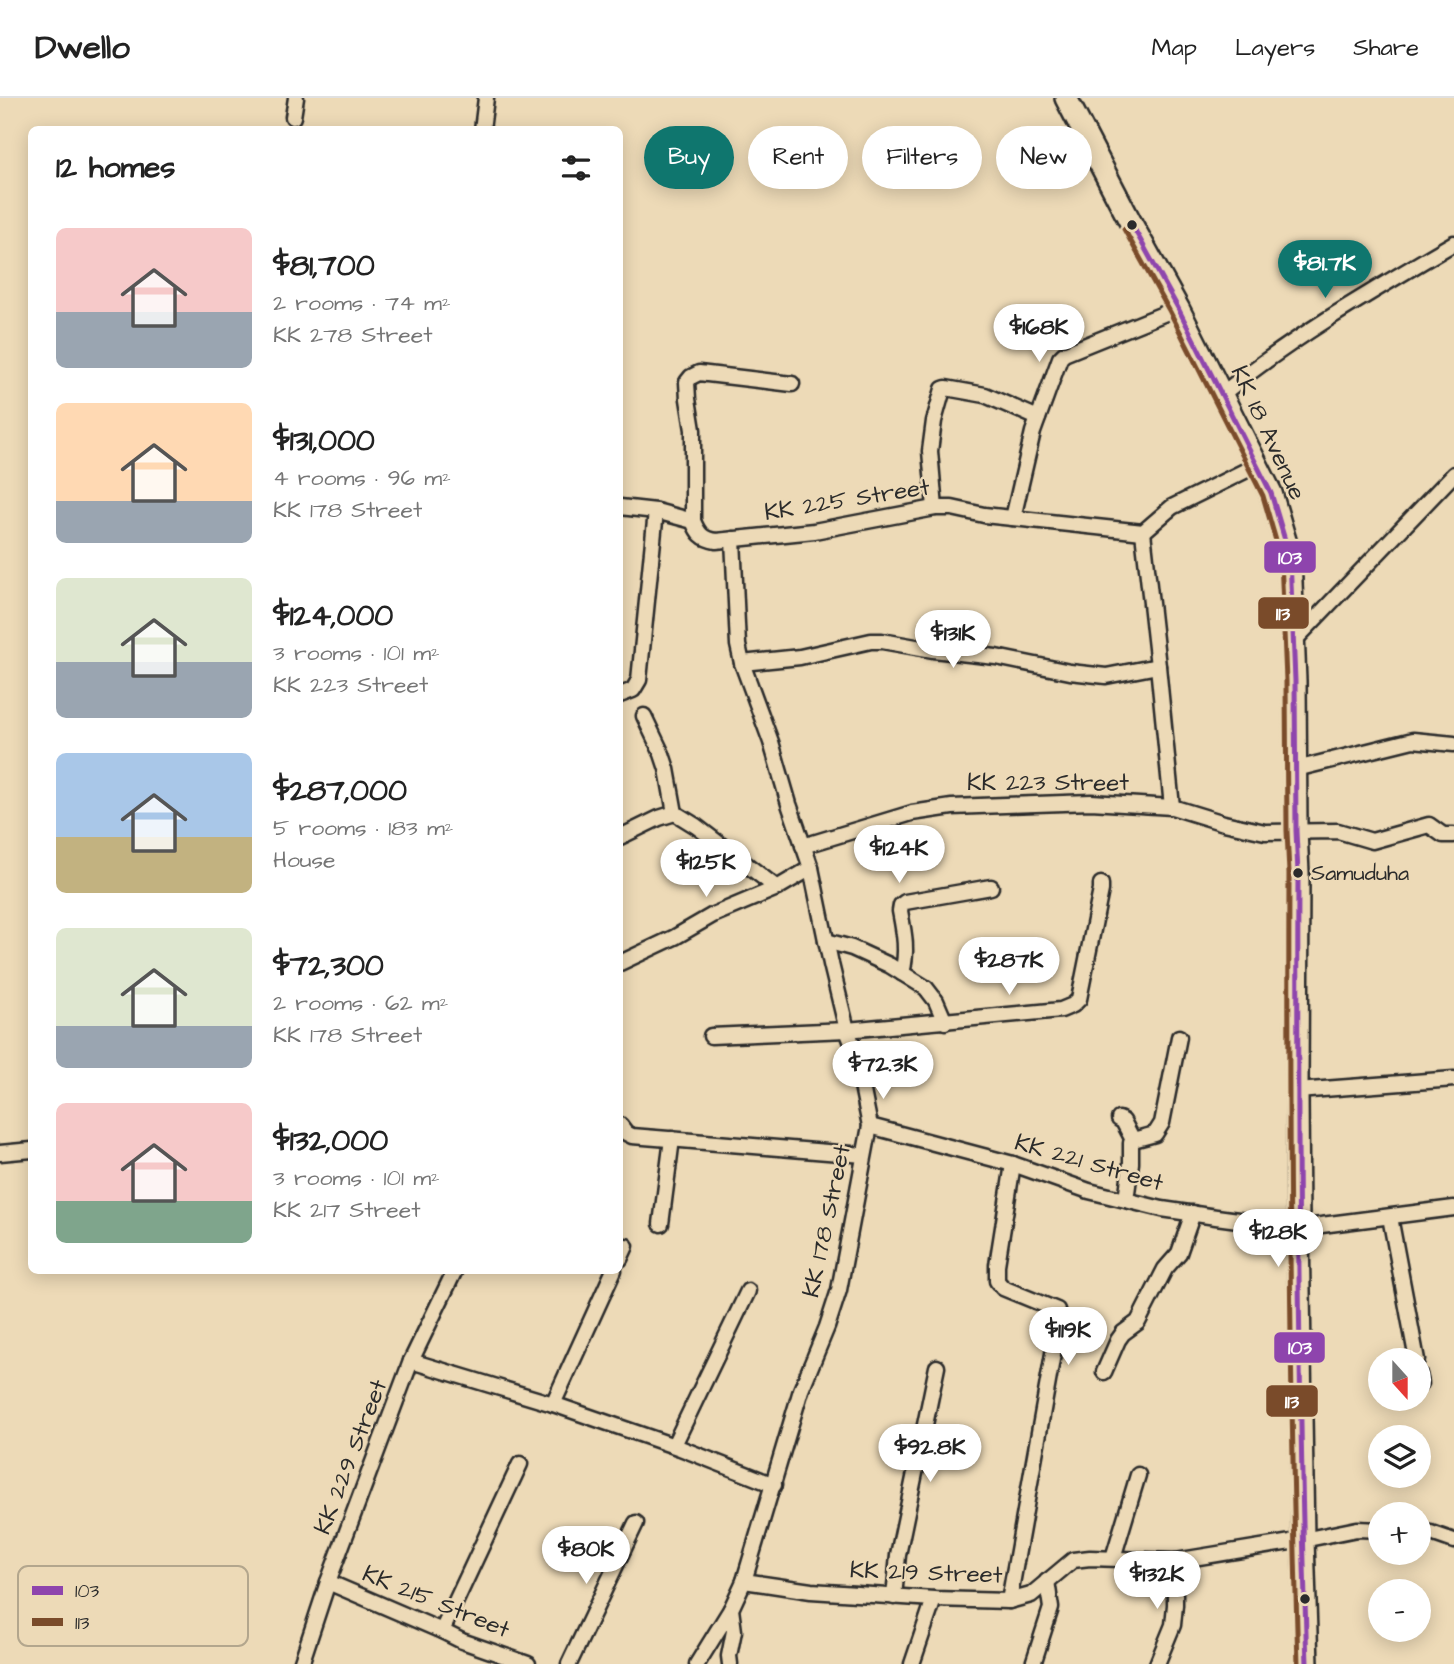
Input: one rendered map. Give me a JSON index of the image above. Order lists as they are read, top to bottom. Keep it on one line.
{"streets":{"main road":["KK 18 Avenue"],"street":["KK 225 Street","KK 223 Street","KK 221 Street","KK 178 Street","KK 229 Street","KK 219 Street","KK 215 Street"]},"crossings":[["KK 18 Avenue","KK 223 Street"],["KK 18 Avenue","KK 221 Street"],["KK 18 Avenue","KK 219 Street"],["KK 225 Street","KK 178 Street"],["KK 223 Street","KK 178 Street"],["KK 221 Street","KK 178 Street"],["KK 178 Street","KK 219 Street"],["KK 229 Street","KK 215 Street"]],"places":["Samuduha"],"lines":["transit line 103","transit line 113"],"legend":["103","113"],"north":"bottom","page":{"header":"Dwello","nav":["Map","Layers","Share"],"chip":["Buy","Rent","Filters","New"],"heading":"12 homes","list":[{"name":"$81,700","note":"2 rooms · 74 m² · KK 278 Street"},{"name":"$131,000","note":"4 rooms · 96 m² · KK 178 Street"},{"name":"$124,000","note":"3 rooms · 101 m² · KK 223 Street"},{"name":"$287,000","note":"5 rooms · 183 m² · House"},{"name":"$72,300","note":"2 rooms · 62 m² · KK 178 Street"},{"name":"$132,000","note":"3 rooms · 101 m² · KK 217 Street"}],"price":["$81.7K","$168K","$131K","$124K","$125K","$287K","$72.3K","$128K","$119K","$92.8K","$80K","$132K"],"map_buttons":["+","−"]}}
